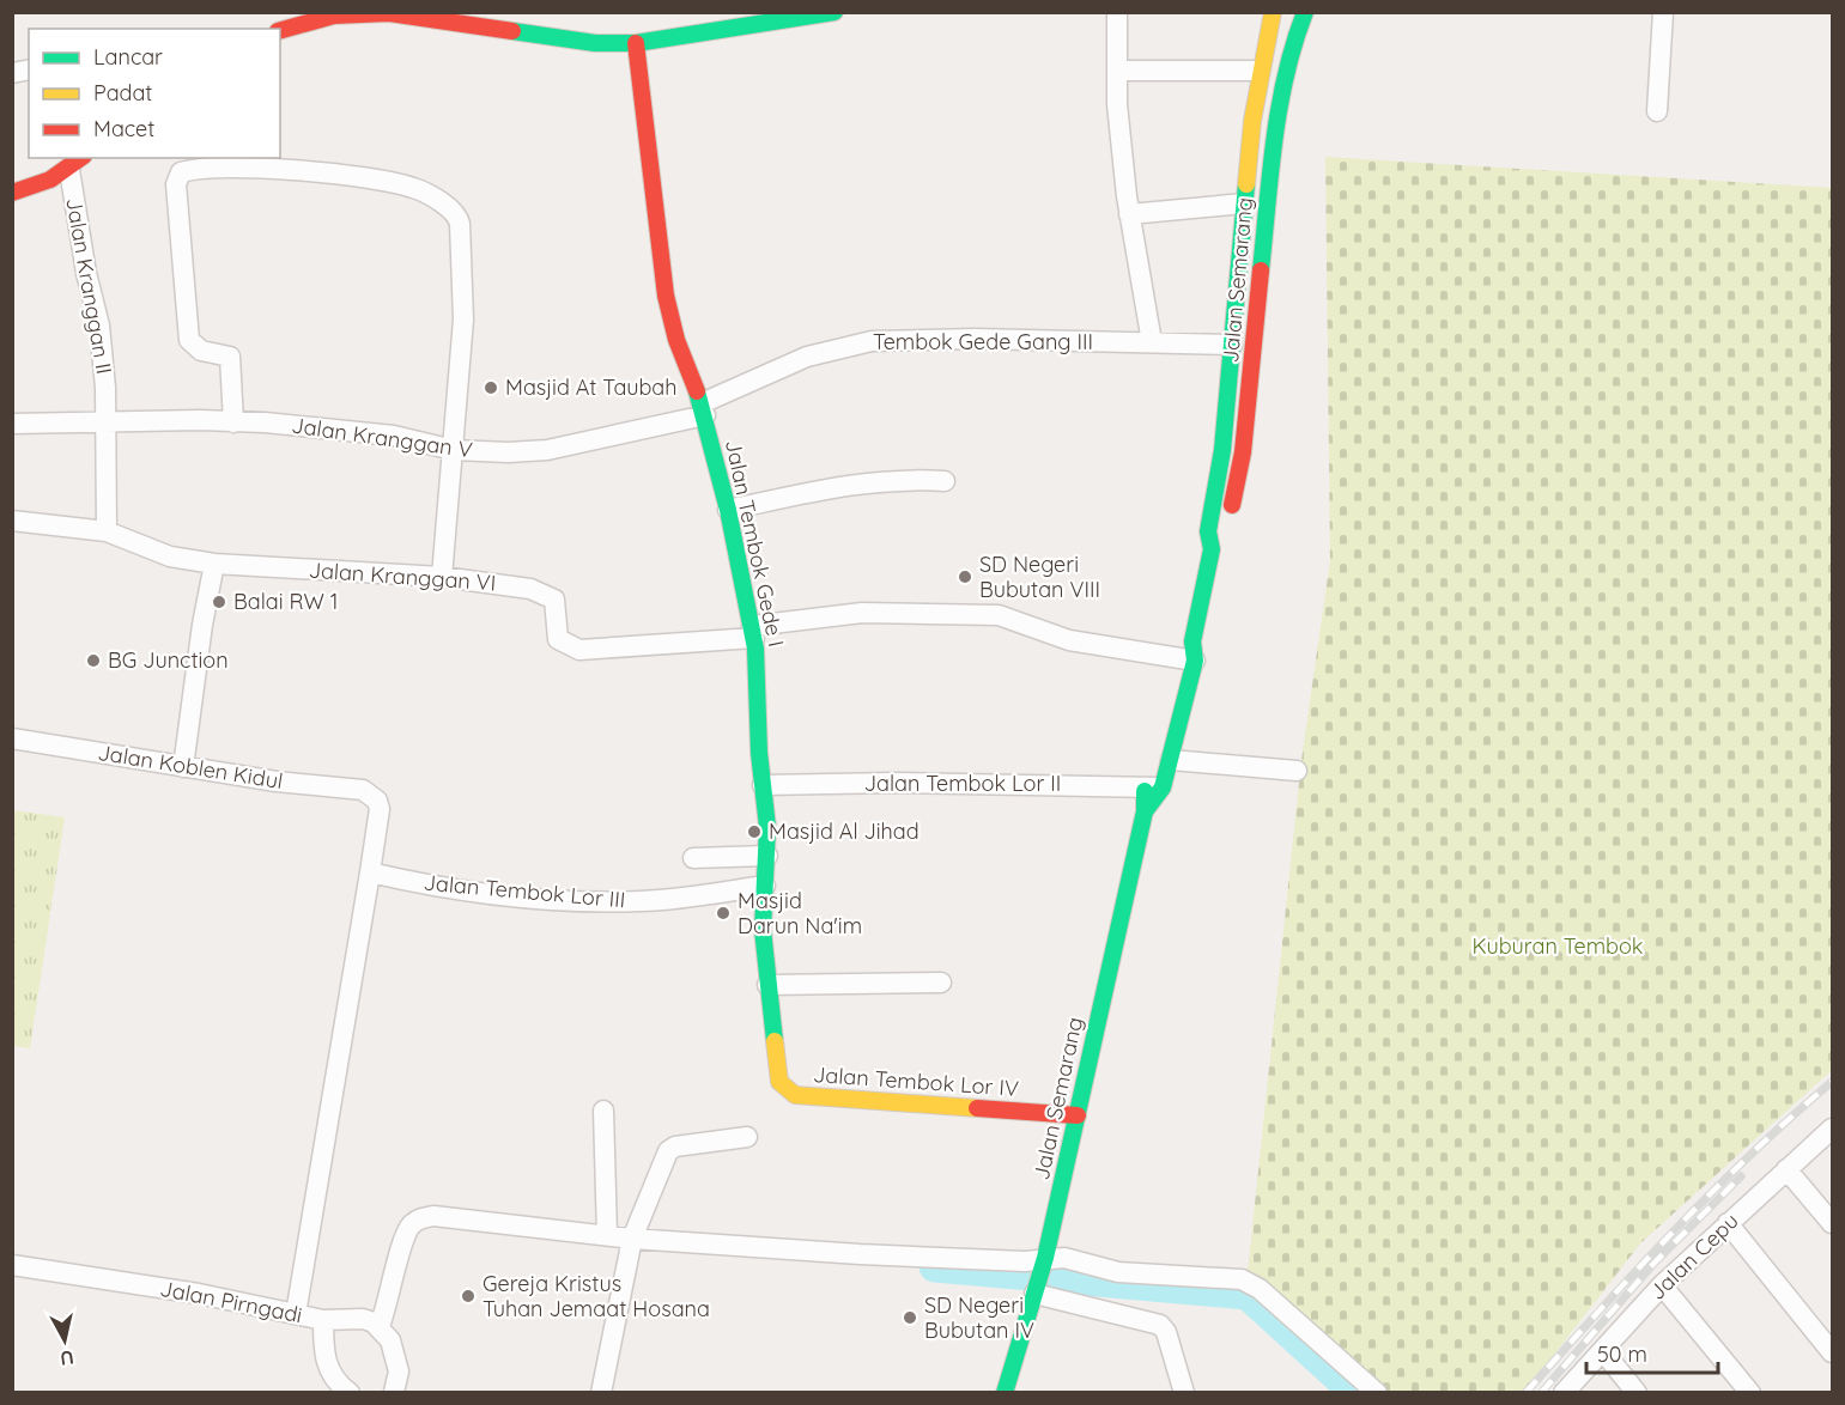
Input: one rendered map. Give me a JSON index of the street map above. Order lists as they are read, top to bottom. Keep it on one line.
{"streets":{"street":["Jalan Semarang","Jalan Kranggan II","Tembok Gede Gang III","Jalan Kranggan V","Jalan Tembok Gede I","Jalan Kranggan VI","Jalan Koblen Kidul","Jalan Tembok Lor II","Jalan Tembok Lor III","Jalan Tembok Lor IV","Jalan Cepu","Jalan Pirngadi"]},"crossings":[["Jalan Semarang","Tembok Gede Gang III"],["Jalan Semarang","Jalan Tembok Lor II"],["Jalan Semarang","Jalan Tembok Lor IV"],["Jalan Kranggan II","Jalan Kranggan V"],["Jalan Kranggan II","Jalan Kranggan VI"],["Tembok Gede Gang III","Jalan Kranggan V"],["Tembok Gede Gang III","Jalan Tembok Gede I"],["Jalan Kranggan V","Jalan Tembok Gede I"],["Jalan Tembok Gede I","Jalan Kranggan VI"],["Jalan Tembok Gede I","Jalan Tembok Lor II"],["Jalan Tembok Gede I","Jalan Tembok Lor III"],["Jalan Tembok Gede I","Jalan Tembok Lor IV"],["Jalan Koblen Kidul","Jalan Tembok Lor III"]],"parks":["Kuburan Tembok"],"places":["Masjid At Taubah","SD Negeri Bubutan VIII","Balai RW 1","BG Junction","Masjid Al Jihad","Masjid Darun Na'im","Gereja Kristus Tuhan Jemaat Hosana","SD Negeri Bubutan IV"],"legend":["Lancar","Padat","Macet"],"scale_bar":"50 m","north":"bottom"}
